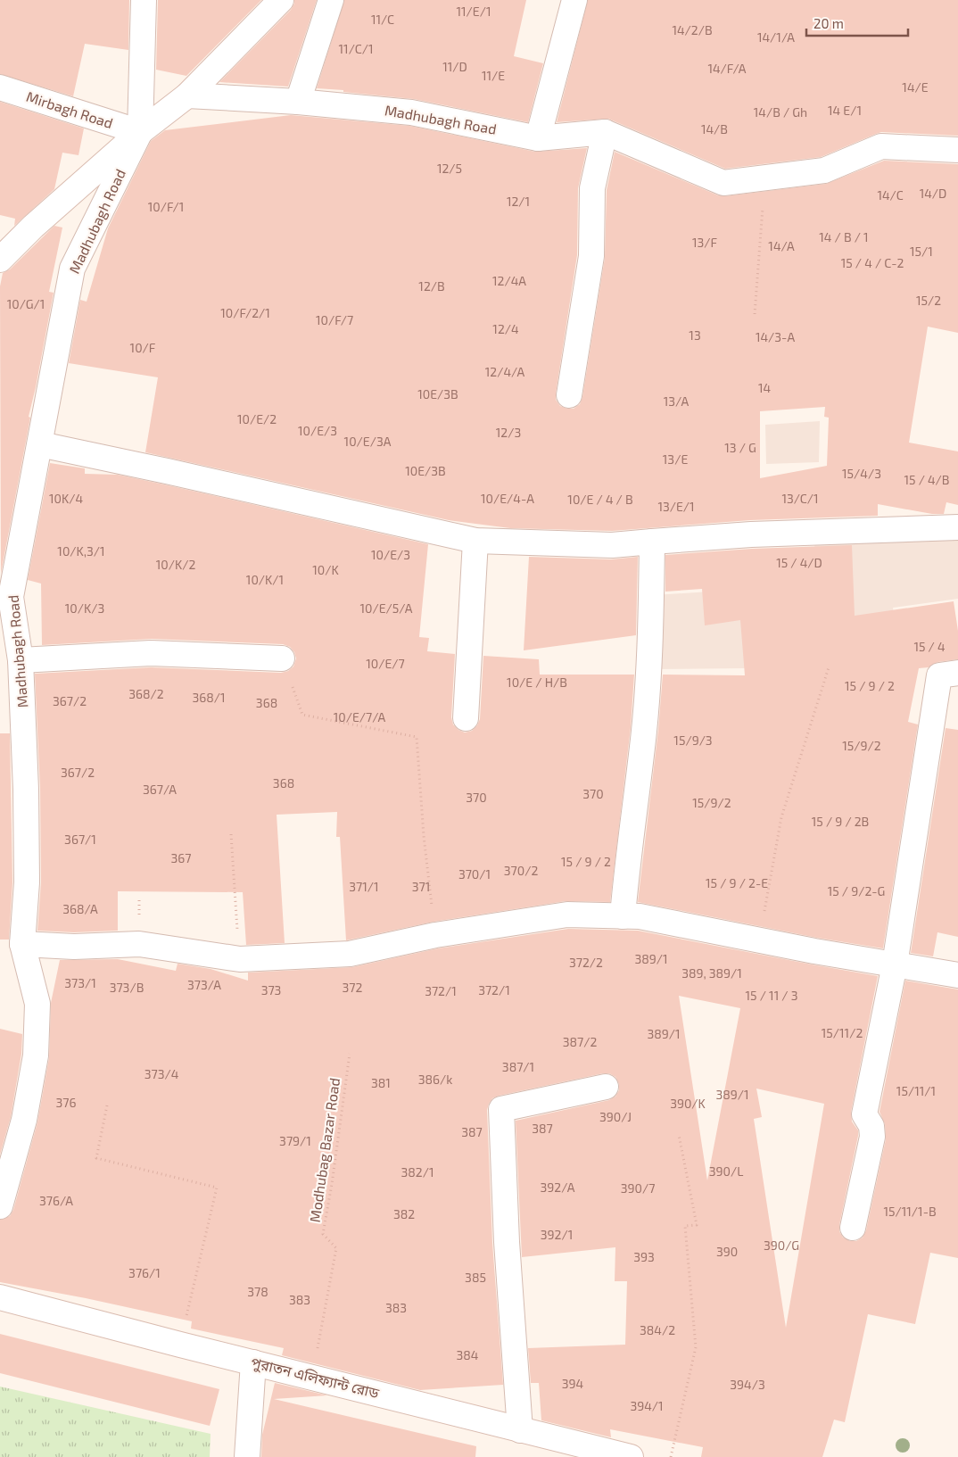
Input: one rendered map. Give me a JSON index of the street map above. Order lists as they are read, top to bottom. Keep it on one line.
{"streets":{"street":["Mirbagh Road","Madhubagh Road","পুরাতন এলিফ্যান্ট রোড"],"path":["Modhubag Bazar Road"]},"crossings":[["Mirbagh Road","Madhubagh Road"],["Modhubag Bazar Road","পুরাতন এলিফ্যান্ট রোড"]],"house_numbers":["11/E/1","11/C","14/2/B","14/1/A","11/C/1","11/D","14/F/A","11/E","14/E","14 E/1","14/B / Gh","14/B","12/5","14/D","14/C","12/1","10/F/1","14 / B / 1","13/F","14/A","15/1","15 / 4 / C-2","12/4A","12/B","15/2","10/G/1","10/F/2/1","10/F/7","12/4","13","14/3-A","10/F","12/4/A","14","10E/3B","13/A","10/E/2","10/E/3","12/3","10/E/3A","13 / G","13/E","10E/3B","15/4/3","15 / 4/B","10K/4","10/E/4-A","13/C/1","10/E / 4 / B","13/E/1","10/K,3/1","10/E/3","15 / 4/D","10/K/2","10/K","10/K/1","10/K/3","10/E/5/A","15 / 4","10/E/7","10/E / H/B","15 / 9 / 2","368/2","368/1","367/2","368","10/E/7/A","15/9/3","15/9/2","367/2","368","367/A","370","370","15/9/2","15 / 9 / 2B","367/1","367","15 / 9 / 2","370/2","370/1","15 / 9 / 2-E","371/1","371","15 / 9/2-G","368/A","389/1","372/2","389, 389/1","373/1","373/A","373/B","372","373","372/1","372/1","15 / 11 / 3","15/11/2","389/1","387/2","387/1","373/4","386/k","381","15/11/1","389/1","376","390/K","390/J","387","387","379/1","390/L","382/1","392/A","390/7","376/A","15/11/1-B","382","392/1","390/G","390","393","376/1","385","378","383","383","384/2","384","394","394/3","394/1"],"scale_bar":"20 m"}
